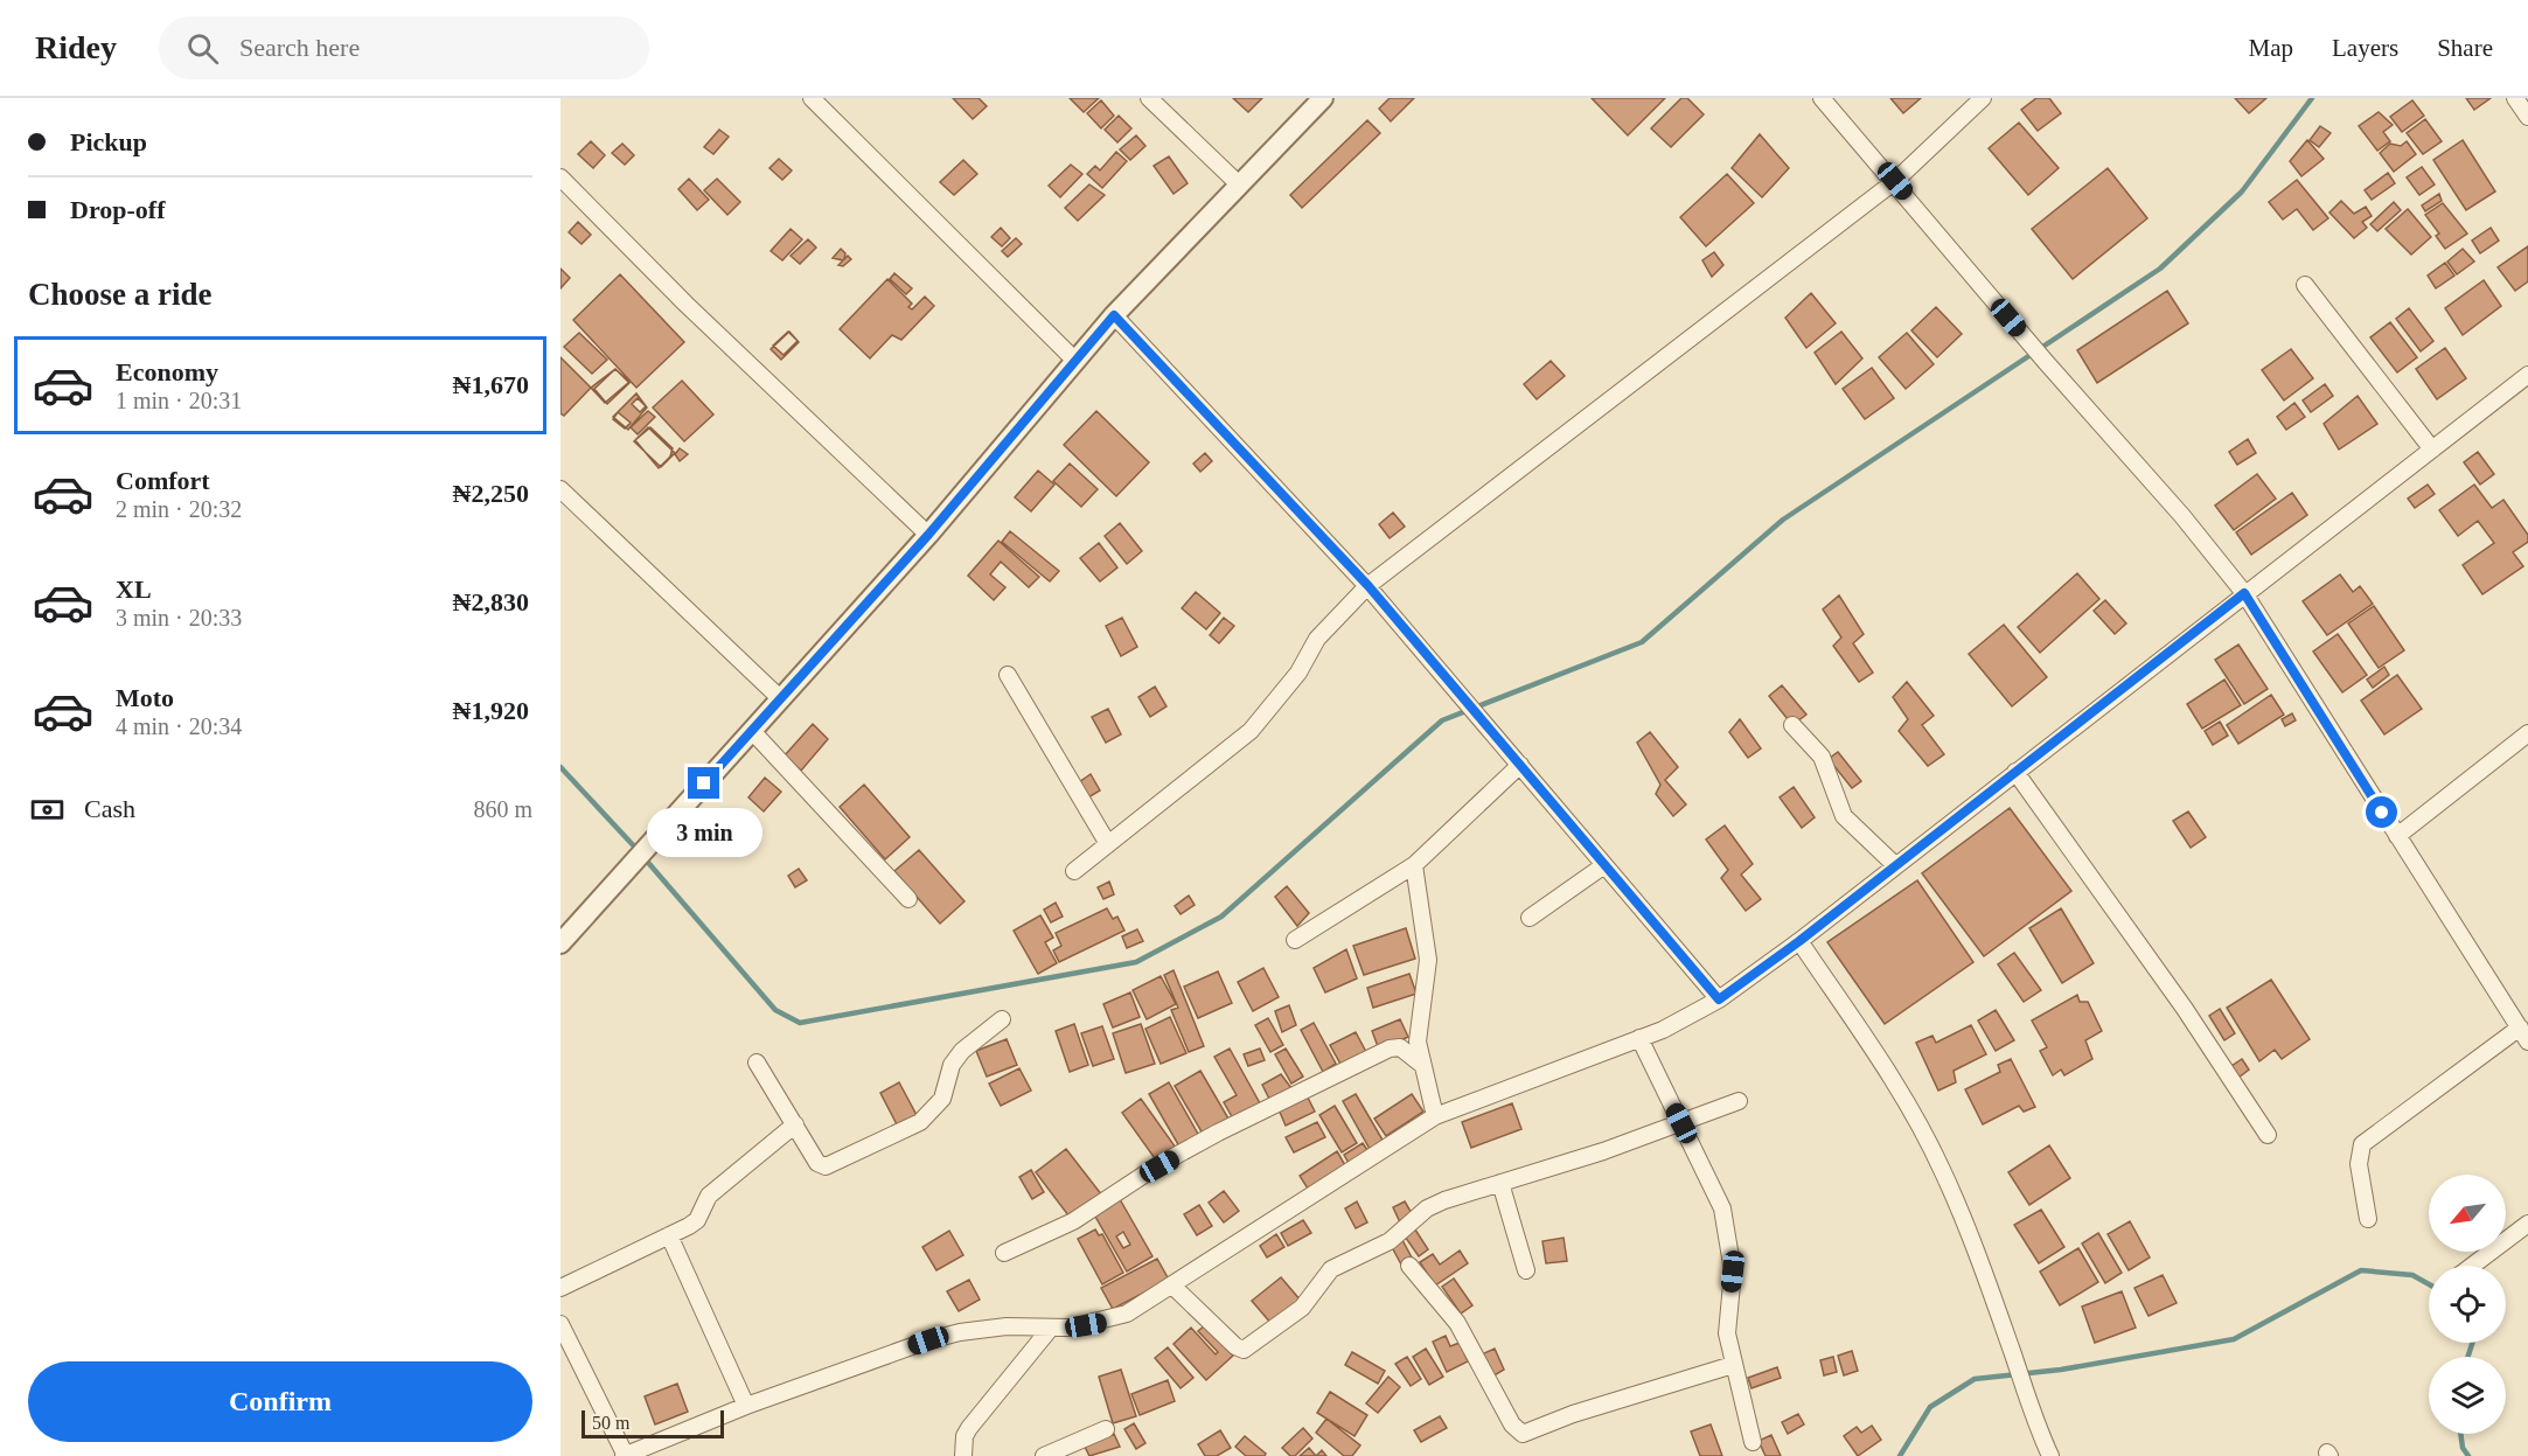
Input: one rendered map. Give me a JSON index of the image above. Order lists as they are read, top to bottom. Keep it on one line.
{"scale_bar":"50 m","north":"bottom left","page":{"header":"Ridey","search":"Search here","nav":["Map","Layers","Share"],"banner":["Pickup","Drop-off"],"heading":"Choose a ride","list":[{"name":"Economy","note":"1 min · 20:31","value":"₦1,670"},{"name":"Comfort","note":"2 min · 20:32","value":"₦2,250"},{"name":"XL","note":"3 min · 20:33","value":"₦2,830"},{"name":"Moto","note":"4 min · 20:34","value":"₦1,920"}],"pay":["Cash","860 m"],"bubble":"3 min","buttons":"Confirm","scale":"50 m"}}
